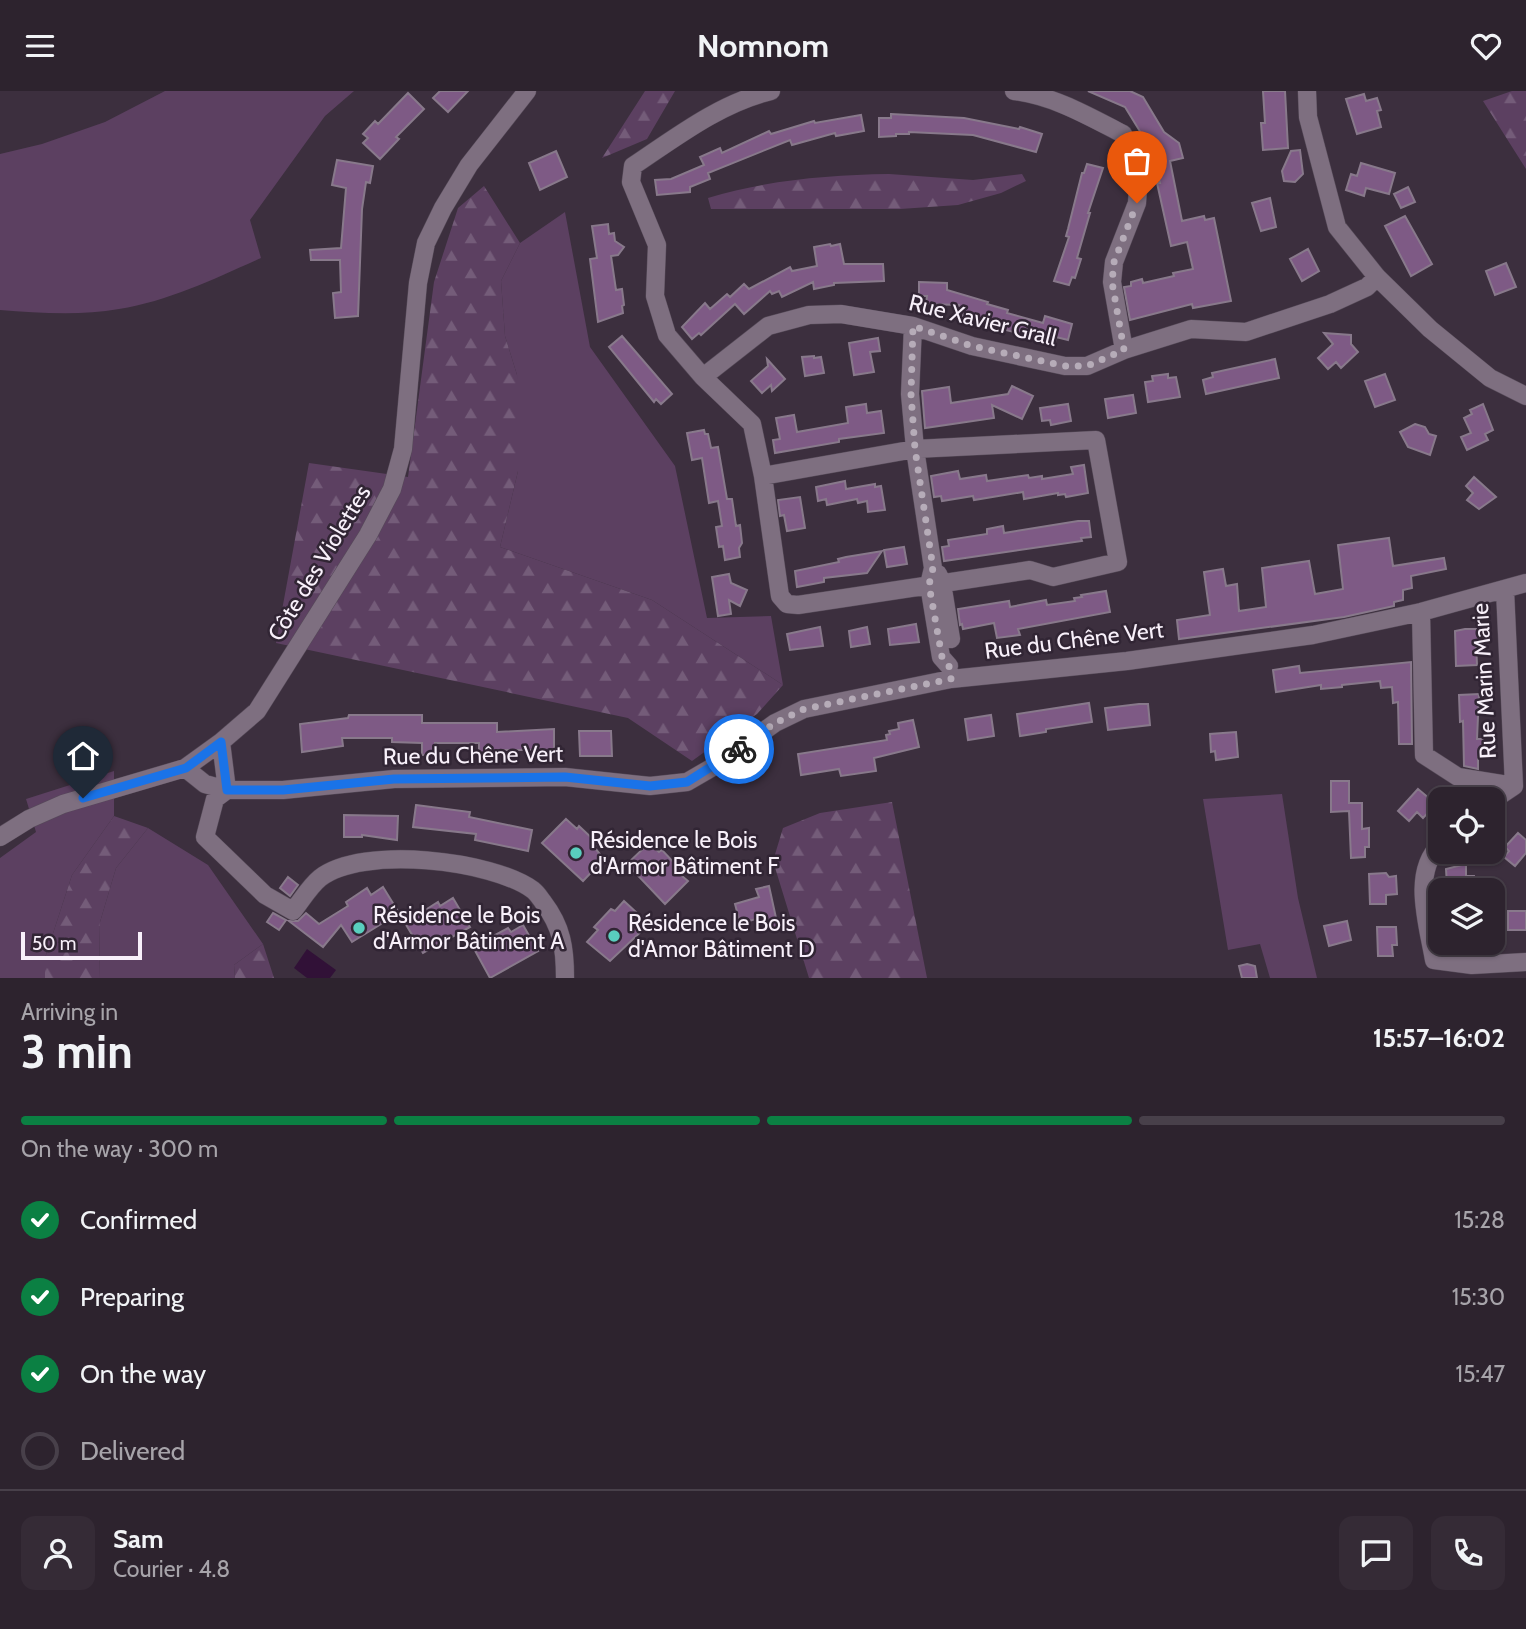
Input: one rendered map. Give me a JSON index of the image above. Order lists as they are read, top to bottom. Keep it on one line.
{"streets":{"street":["Rue Xavier Grall","Côte des Violettes","Rue du Chêne Vert","Rue Marin Marie"]},"crossings":[["Côte des Violettes","Rue du Chêne Vert"],["Rue du Chêne Vert","Rue Marin Marie"]],"places":["Résidence le Bois d'Armor Bâtiment F","Résidence le Bois d'Armor Bâtiment A","Résidence le Bois d'Amor Bâtiment D"],"scale_bar":"50 m","page":{"header":"Nomnom","scale":"50 m","heading":["3 min","Arriving in","15:57–16:02"],"panel":["Sam","Courier · 4.8"],"bar":"On the way · 300 m","list":[["Confirmed","15:28"],["Preparing","15:30"],["On the way","15:47"],"Delivered"]}}
